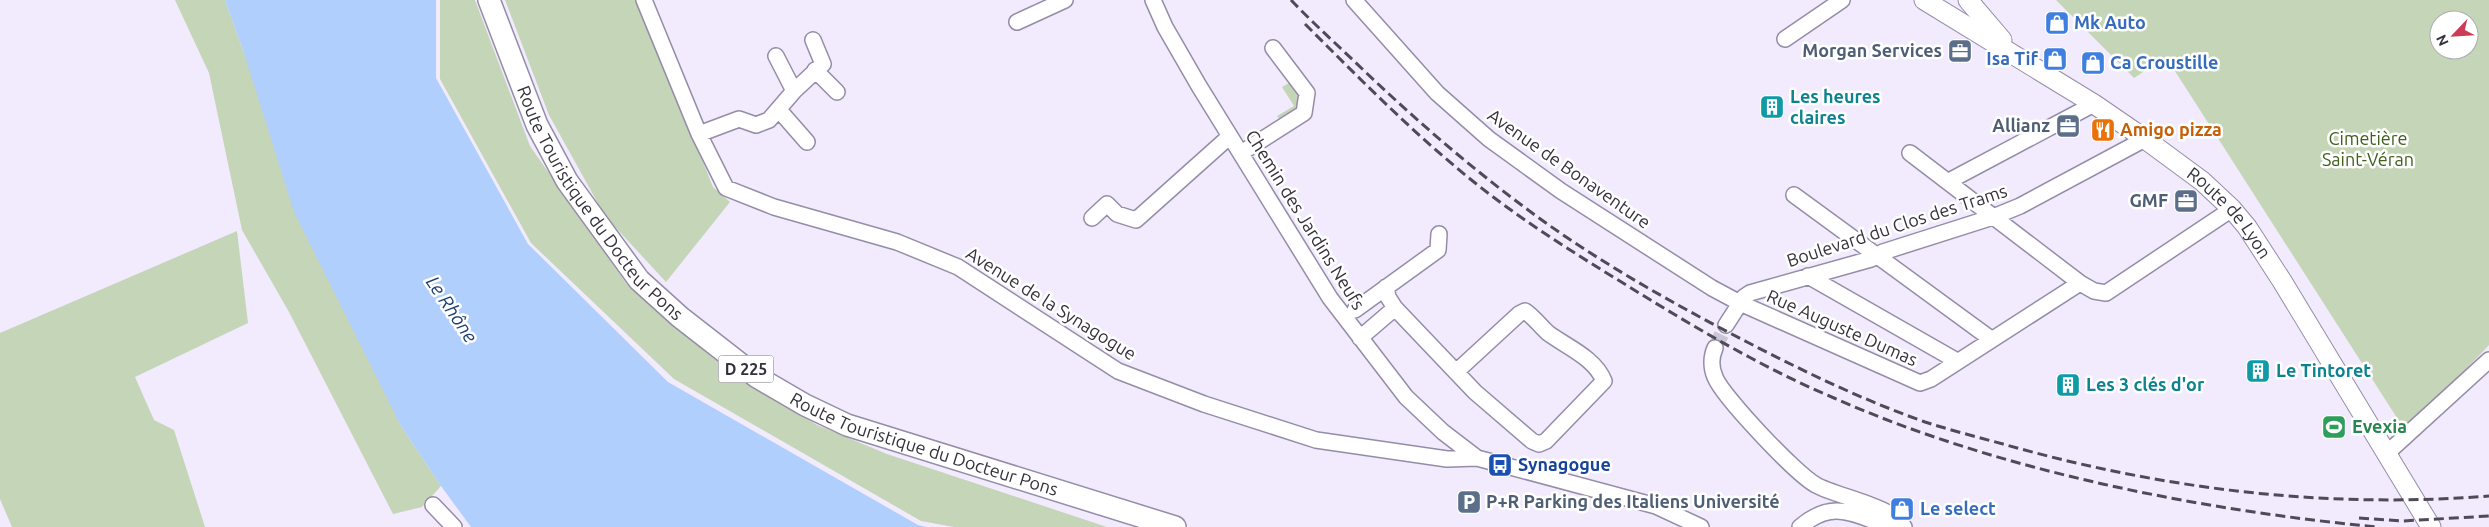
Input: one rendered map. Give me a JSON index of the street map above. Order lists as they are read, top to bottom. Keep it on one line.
{"streets":{"highway":["Route Touristique du Docteur Pons","D 225"],"main road":["Route de Lyon"],"street":["Avenue de Bonaventure","Chemin des Jardins Neufs","Boulevard du Clos des Trams","Avenue de la Synagogue","Rue Auguste Dumas"]},"crossings":[["Avenue de Bonaventure","Boulevard du Clos des Trams"],["Avenue de Bonaventure","Rue Auguste Dumas"],["Route de Lyon","Boulevard du Clos des Trams"],["Chemin des Jardins Neufs","Avenue de la Synagogue"],["Boulevard du Clos des Trams","Rue Auguste Dumas"]],"water":["Le Rhône"],"parks":["Cimetière Saint-Véran"],"places":{"shop":["Mk Auto","Isa Tif","Ca Croustille","Le select"],"office":["Morgan Services","Allianz","GMF"],"building":["Les heures claires","Le Tintoret","Les 3 clés d'or"],"restaurant":["Amigo pizza"],"sports":["Evexia"],"bus stop":["Synagogue"],"parking":["P+R Parking des Italiens Université"]},"north":"bottom left"}
